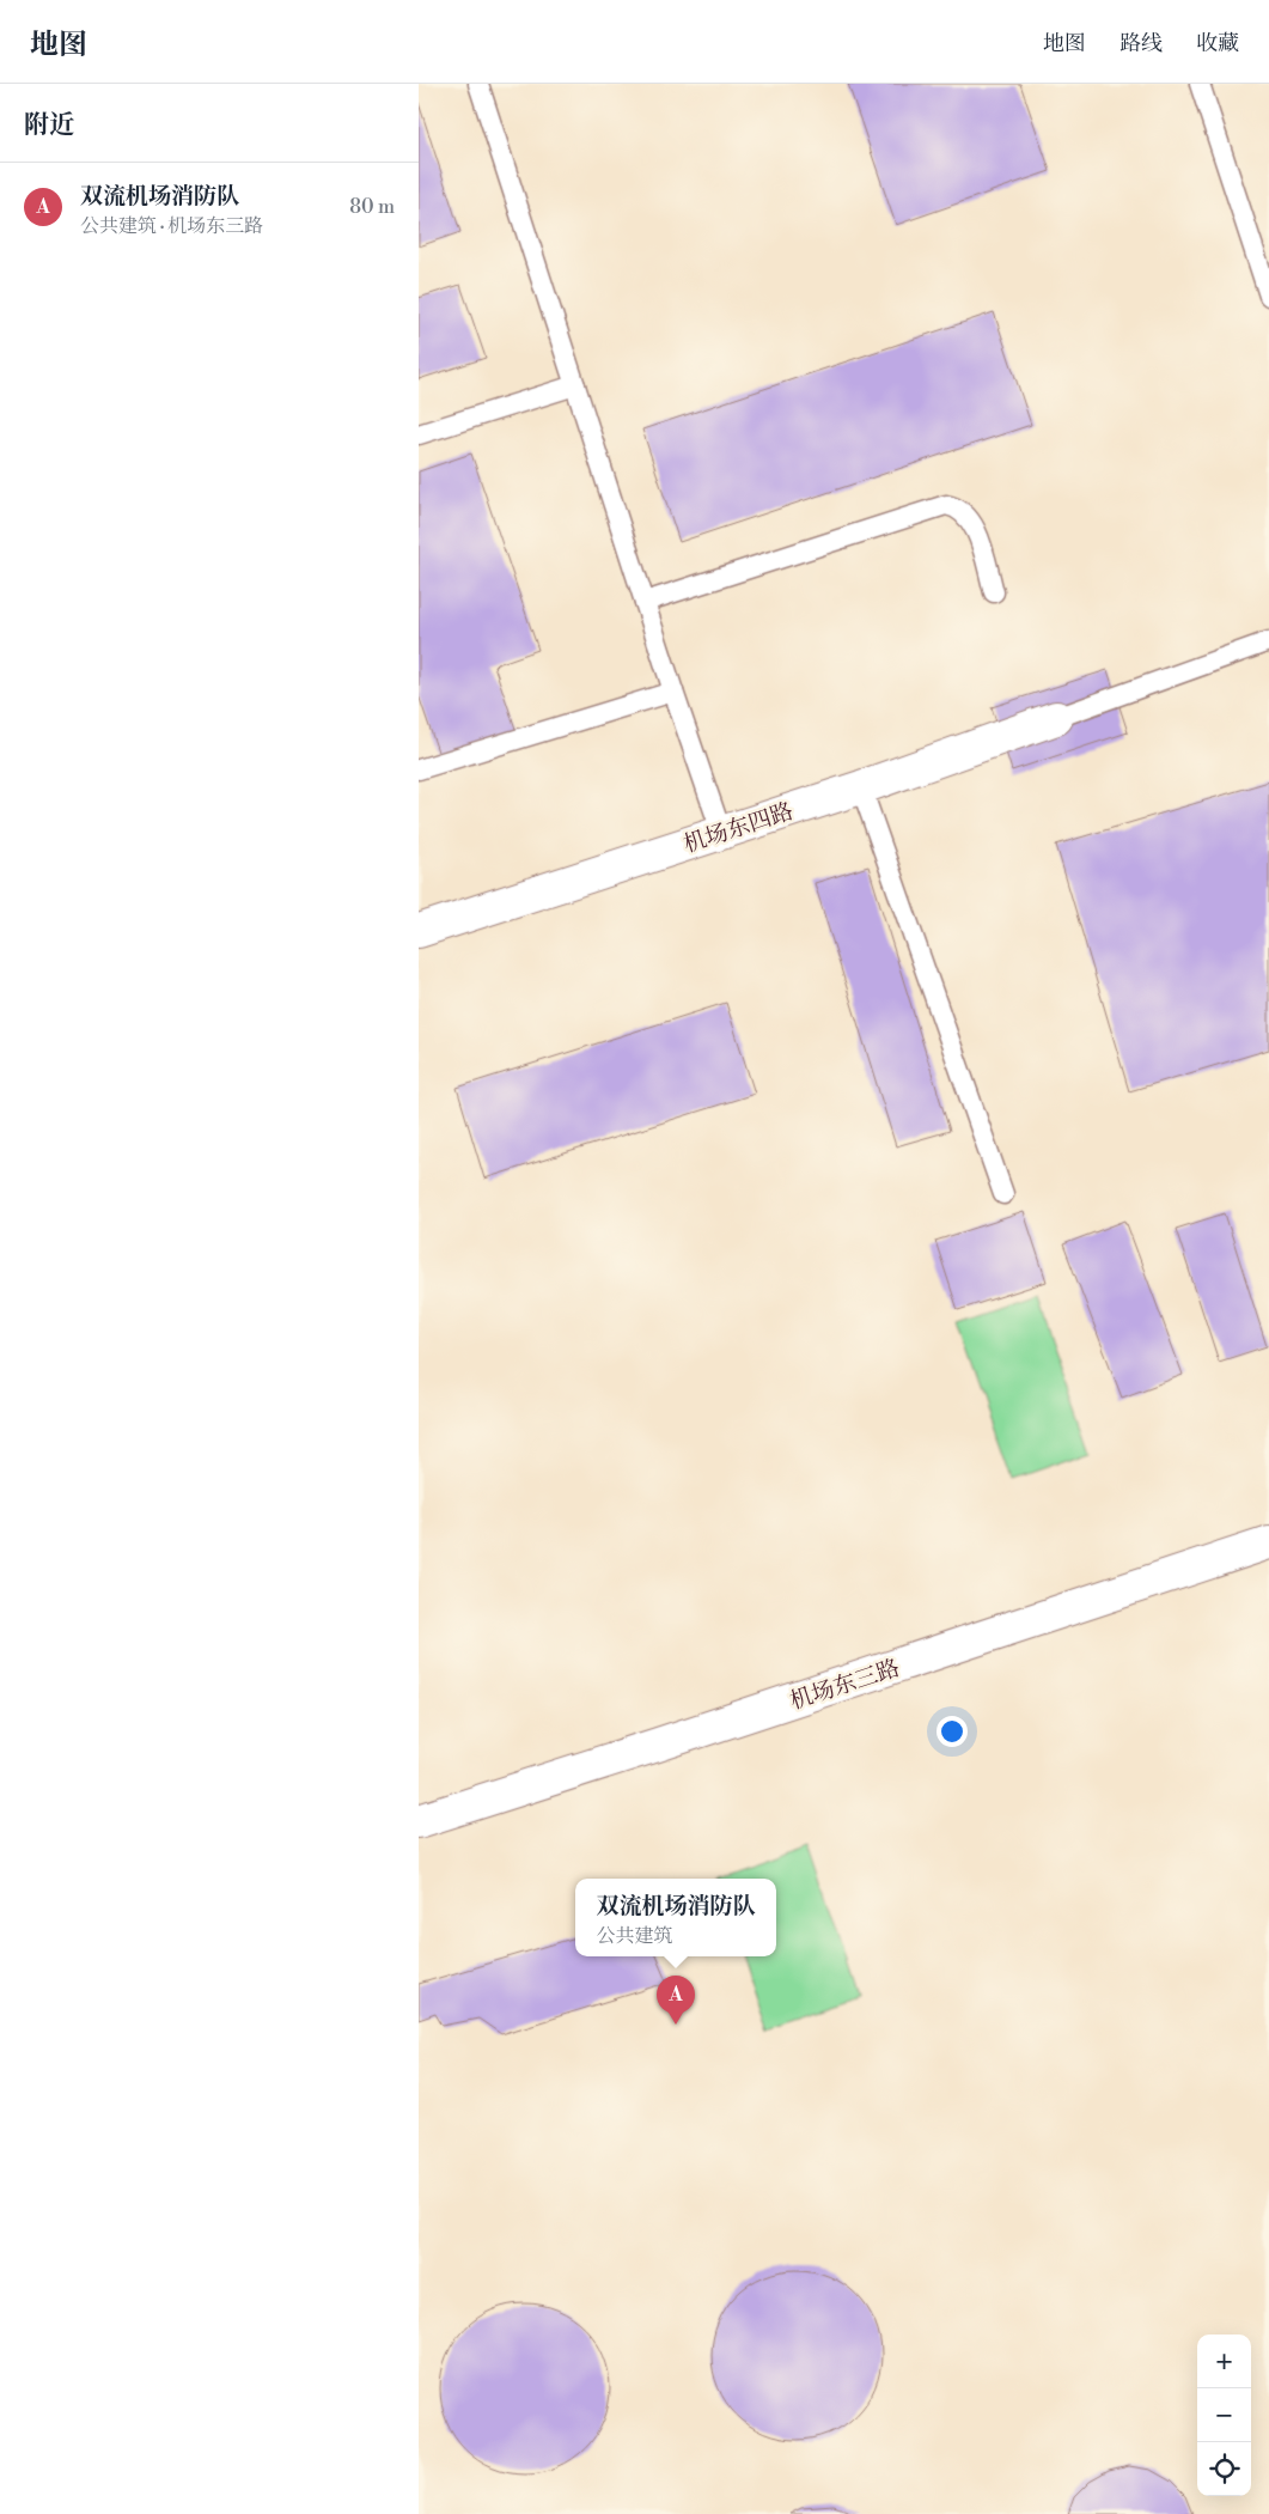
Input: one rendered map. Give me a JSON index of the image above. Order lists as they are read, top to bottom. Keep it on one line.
{"streets":{"street":["机场东四路","机场东三路"]},"page":{"header":"地图","nav":["地图","路线","收藏"],"heading":"附近","list":[{"mark":"A","name":"双流机场消防队","note":"公共建筑 · 机场东三路","value":"80 m"}],"popup":["双流机场消防队","公共建筑"],"pins":"A","map_buttons":["+","−"]}}
